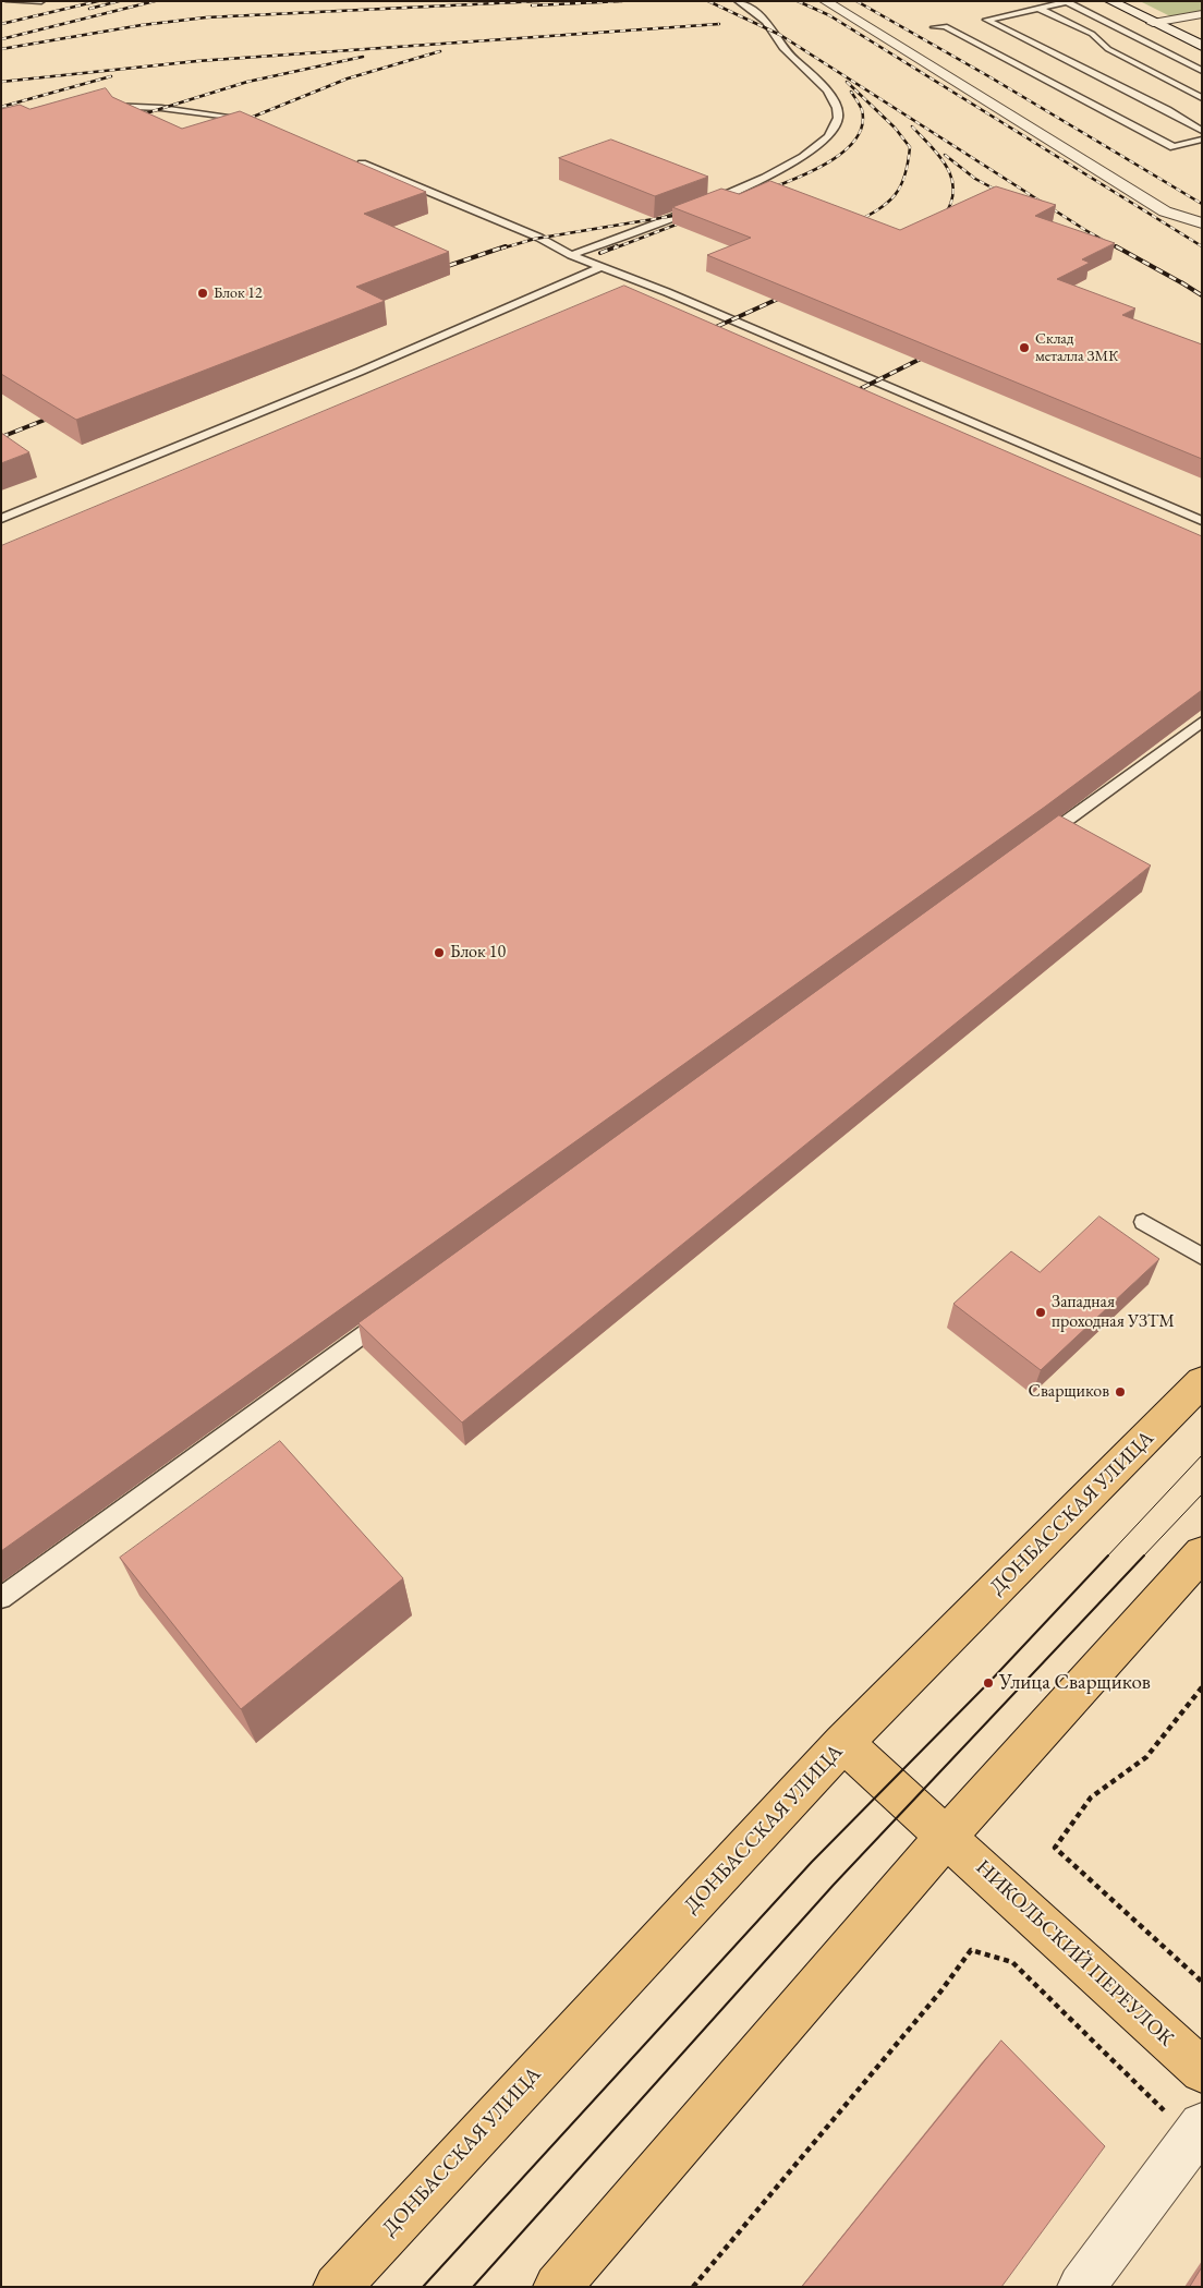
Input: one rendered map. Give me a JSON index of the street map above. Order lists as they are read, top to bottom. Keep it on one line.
{"streets":{"main road":["ДОНБАССКАЯ УЛИЦА","НИКОЛЬСКИЙ ПЕРЕУЛОК"]},"crossings":[["ДОНБАССКАЯ УЛИЦА","НИКОЛЬСКИЙ ПЕРЕУЛОК"]],"places":["Блок 12","Склад металла ЗМК","Блок 10","Западная проходная УЗТМ","Сварщиков","Улица Сварщиков"]}
